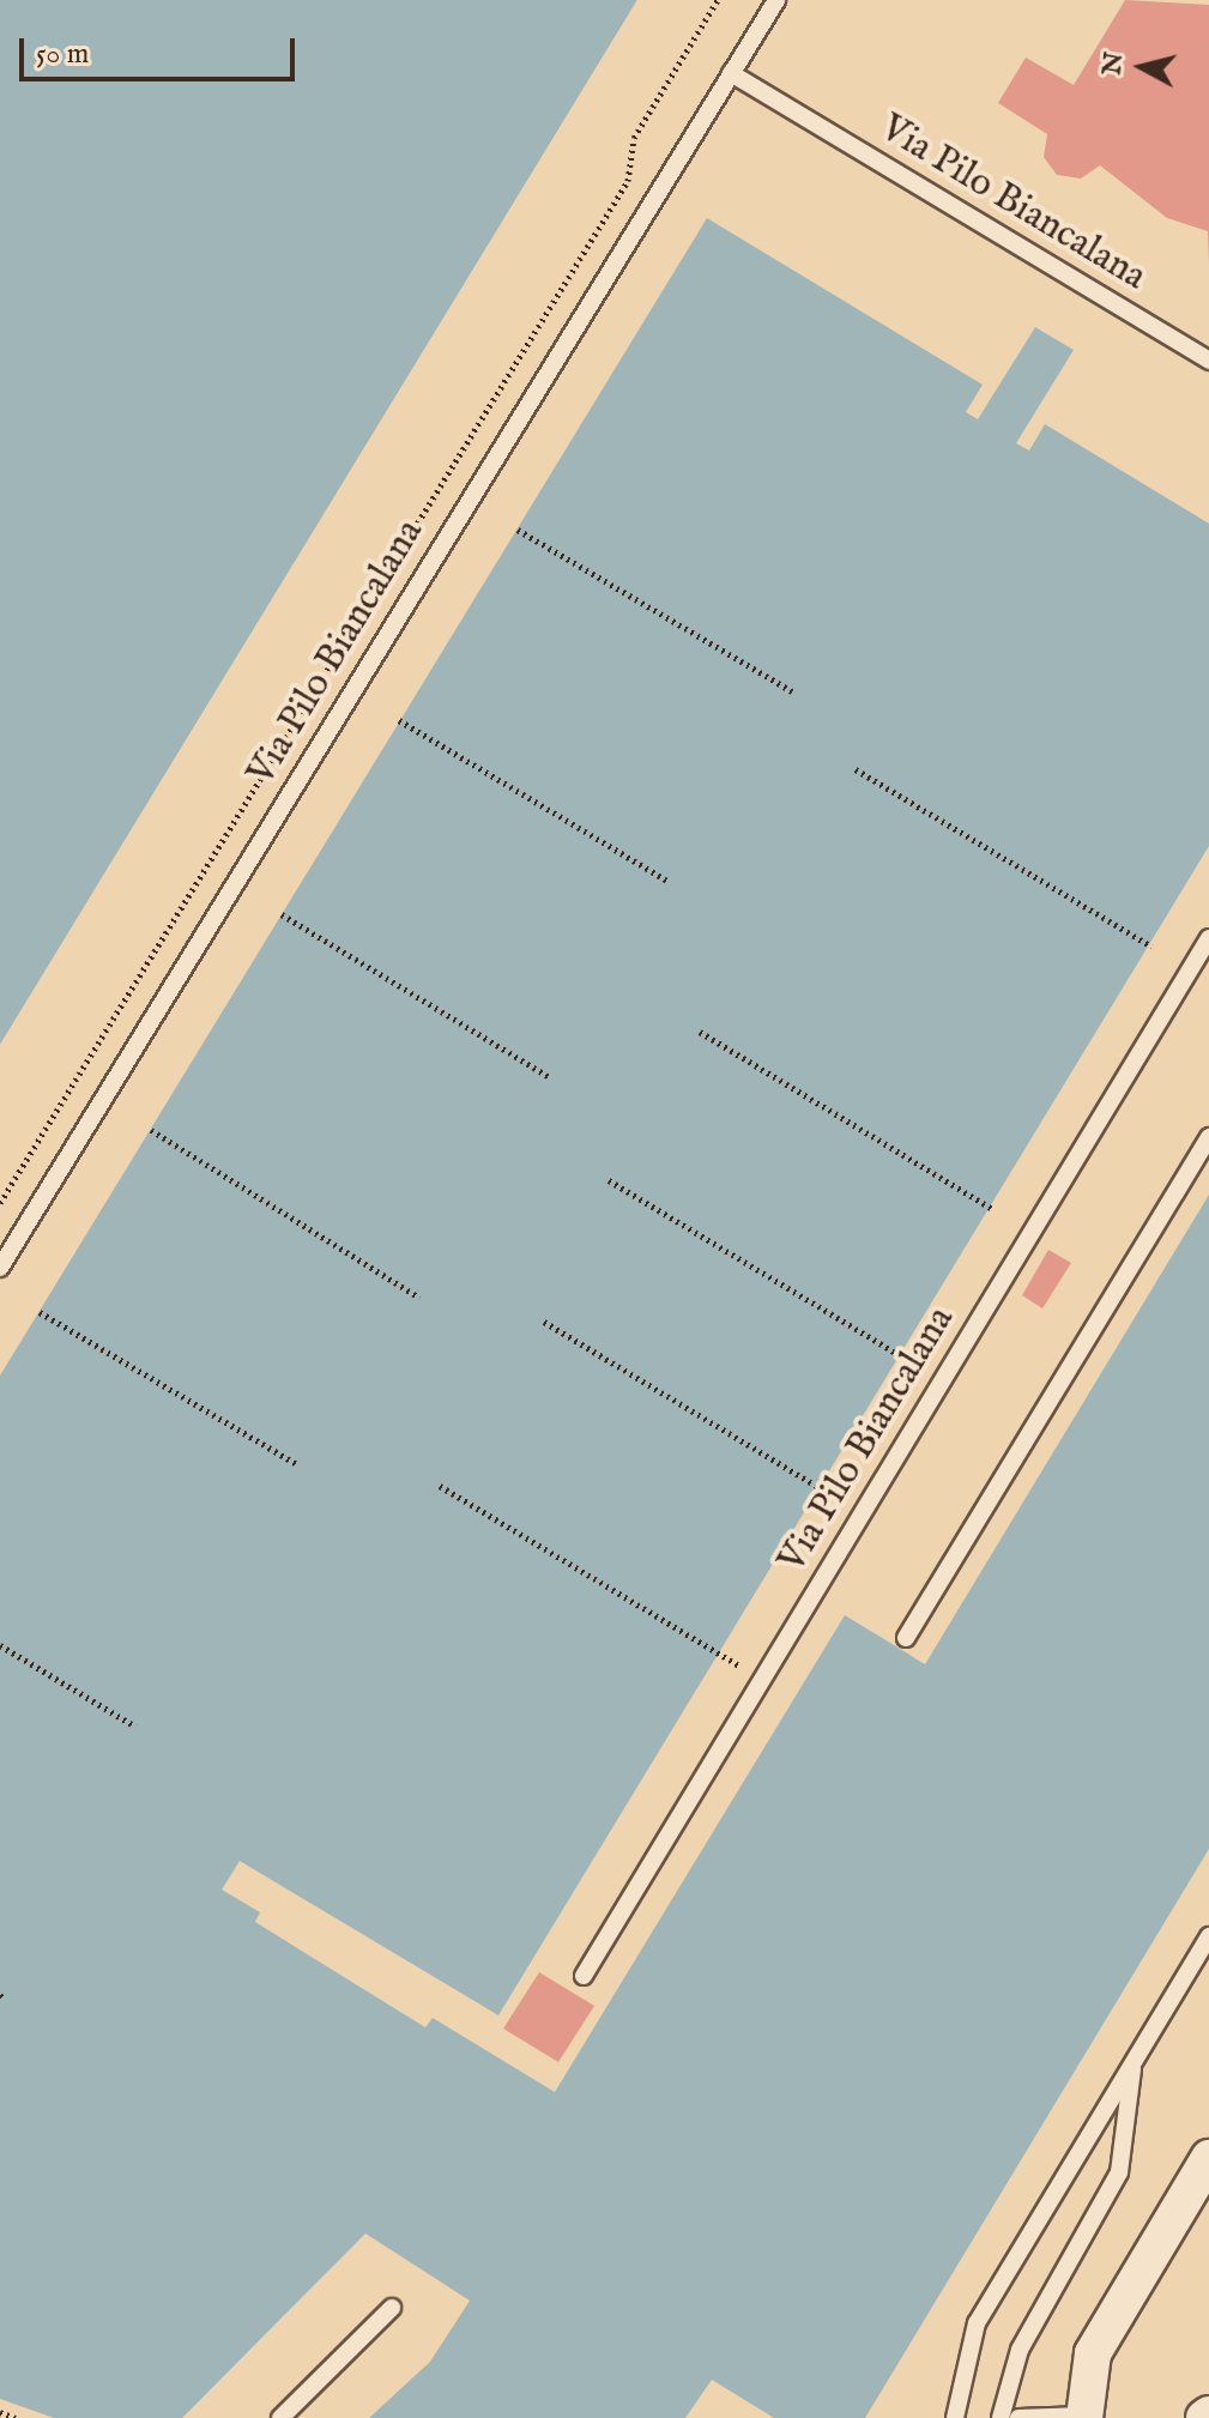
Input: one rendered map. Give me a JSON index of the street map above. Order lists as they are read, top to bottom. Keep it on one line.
{"streets":{"lane":["Via Pilo Biancalana"]},"scale_bar":"50 m","north":"left"}
